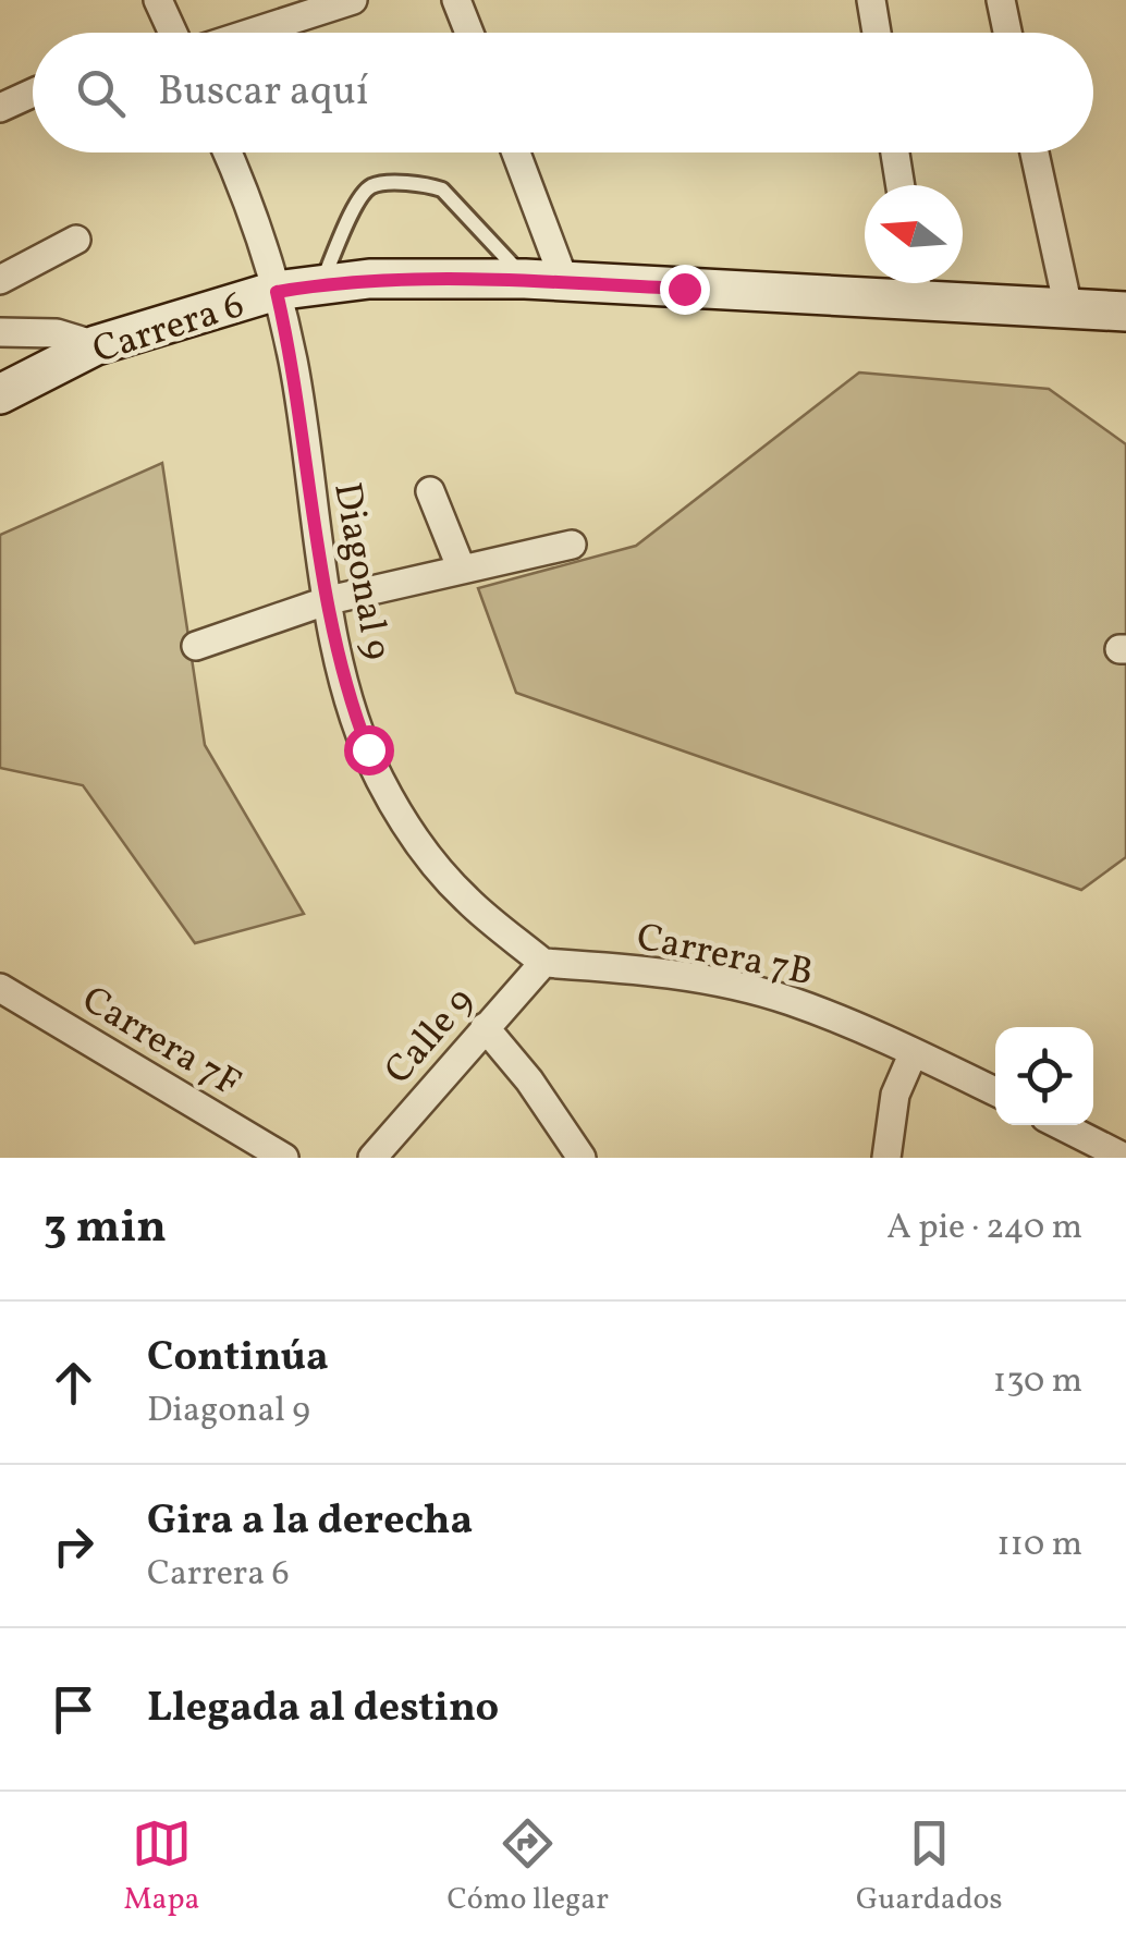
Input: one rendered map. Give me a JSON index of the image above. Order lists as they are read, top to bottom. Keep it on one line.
{"streets":{"main road":["Carrera 6"],"street":["Diagonal 9","Carrera 7B","Calle 9","Carrera 7F"]},"crossings":[["Carrera 6","Diagonal 9"],["Diagonal 9","Carrera 7B"],["Diagonal 9","Calle 9"],["Carrera 7B","Calle 9"]],"north":"left","page":{"search":"Buscar aquí","heading":["3 min","A pie · 240 m"],"list":[["Continúa","Diagonal 9","130 m"],["Gira a la derecha","Carrera 6","110 m"],"Llegada al destino"],"nav":["Mapa","Cómo llegar","Guardados"]}}
